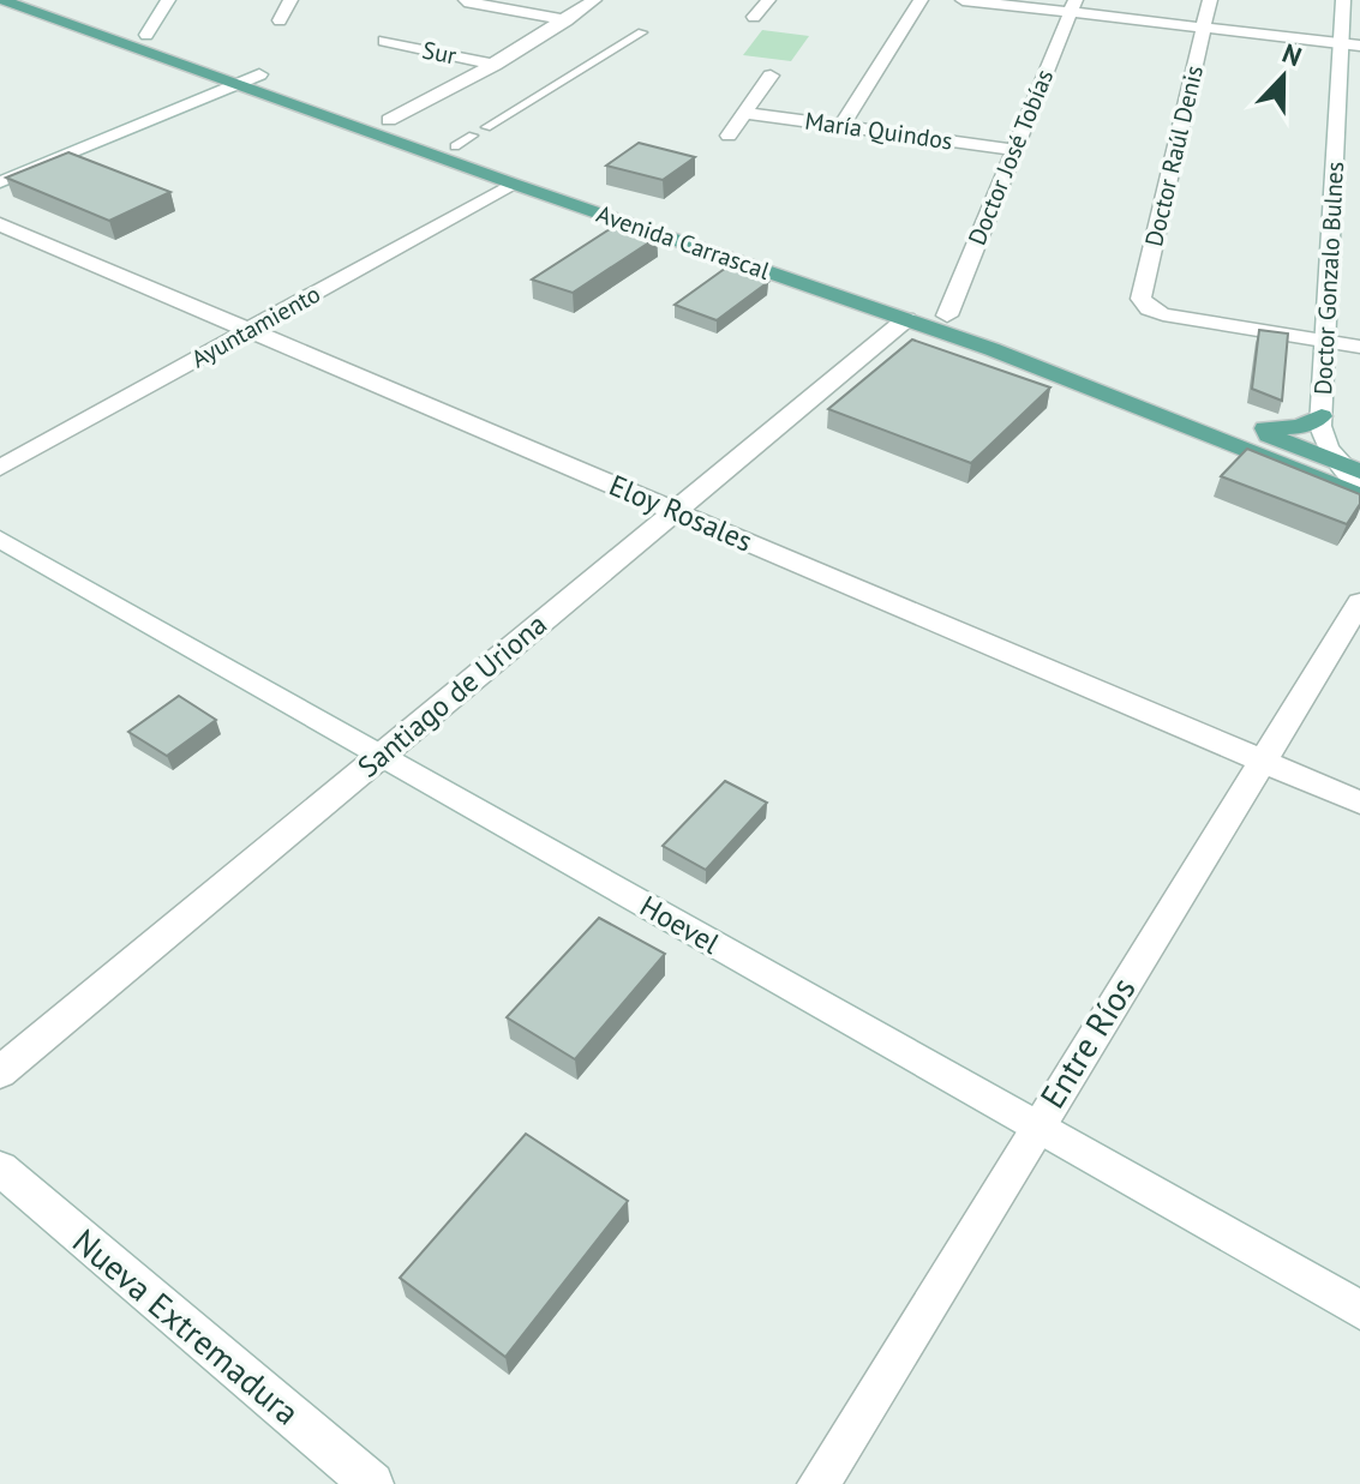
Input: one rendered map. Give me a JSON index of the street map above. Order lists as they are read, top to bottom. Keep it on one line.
{"streets":{"main road":["Avenida Carrascal"],"street":["Sur","María Quindos","Doctor Raúl Denis","Doctor José Tobías","Doctor Gonzalo Bulnes","Ayuntamiento","Eloy Rosales","Santiago de Uriona","Hoevel","Entre Ríos","Nueva Extremadura"]},"crossings":[["María Quindos","Doctor José Tobías"],["Doctor Raúl Denis","Doctor Gonzalo Bulnes"],["Doctor José Tobías","Avenida Carrascal"],["Avenida Carrascal","Doctor Gonzalo Bulnes"],["Avenida Carrascal","Ayuntamiento"],["Avenida Carrascal","Santiago de Uriona"],["Ayuntamiento","Eloy Rosales"],["Eloy Rosales","Santiago de Uriona"],["Eloy Rosales","Entre Ríos"],["Santiago de Uriona","Hoevel"],["Hoevel","Entre Ríos"]],"north":"top"}
